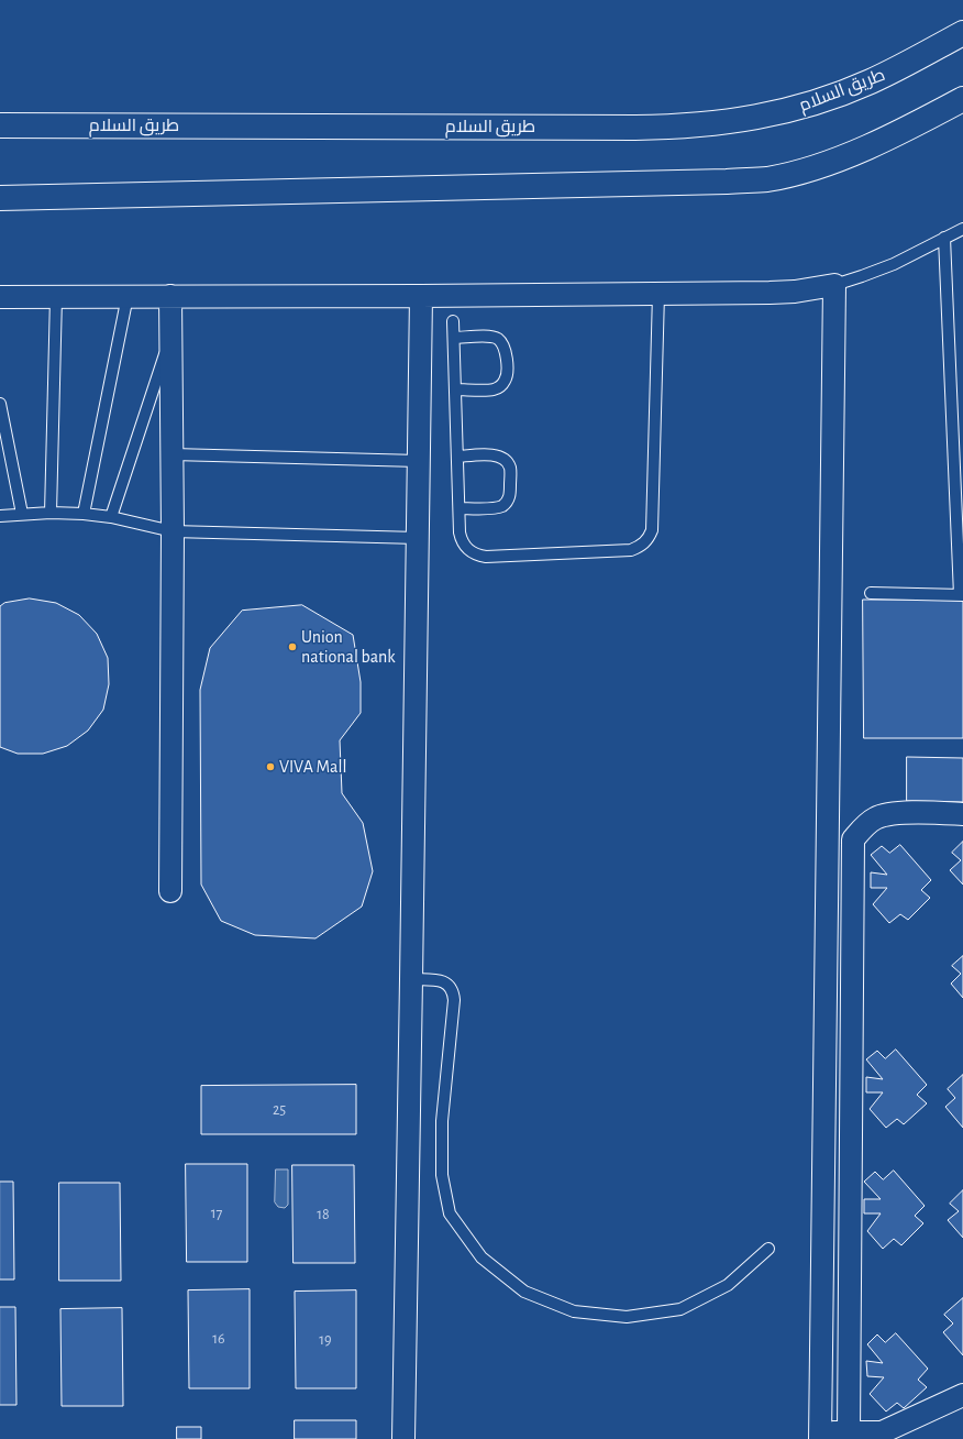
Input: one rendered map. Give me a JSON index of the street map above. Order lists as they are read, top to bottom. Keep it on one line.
{"streets":{"main road":["طريق السلام"]},"places":["Union national bank","VIVA Mall"],"house_numbers":["25","17","18","16","19"]}
